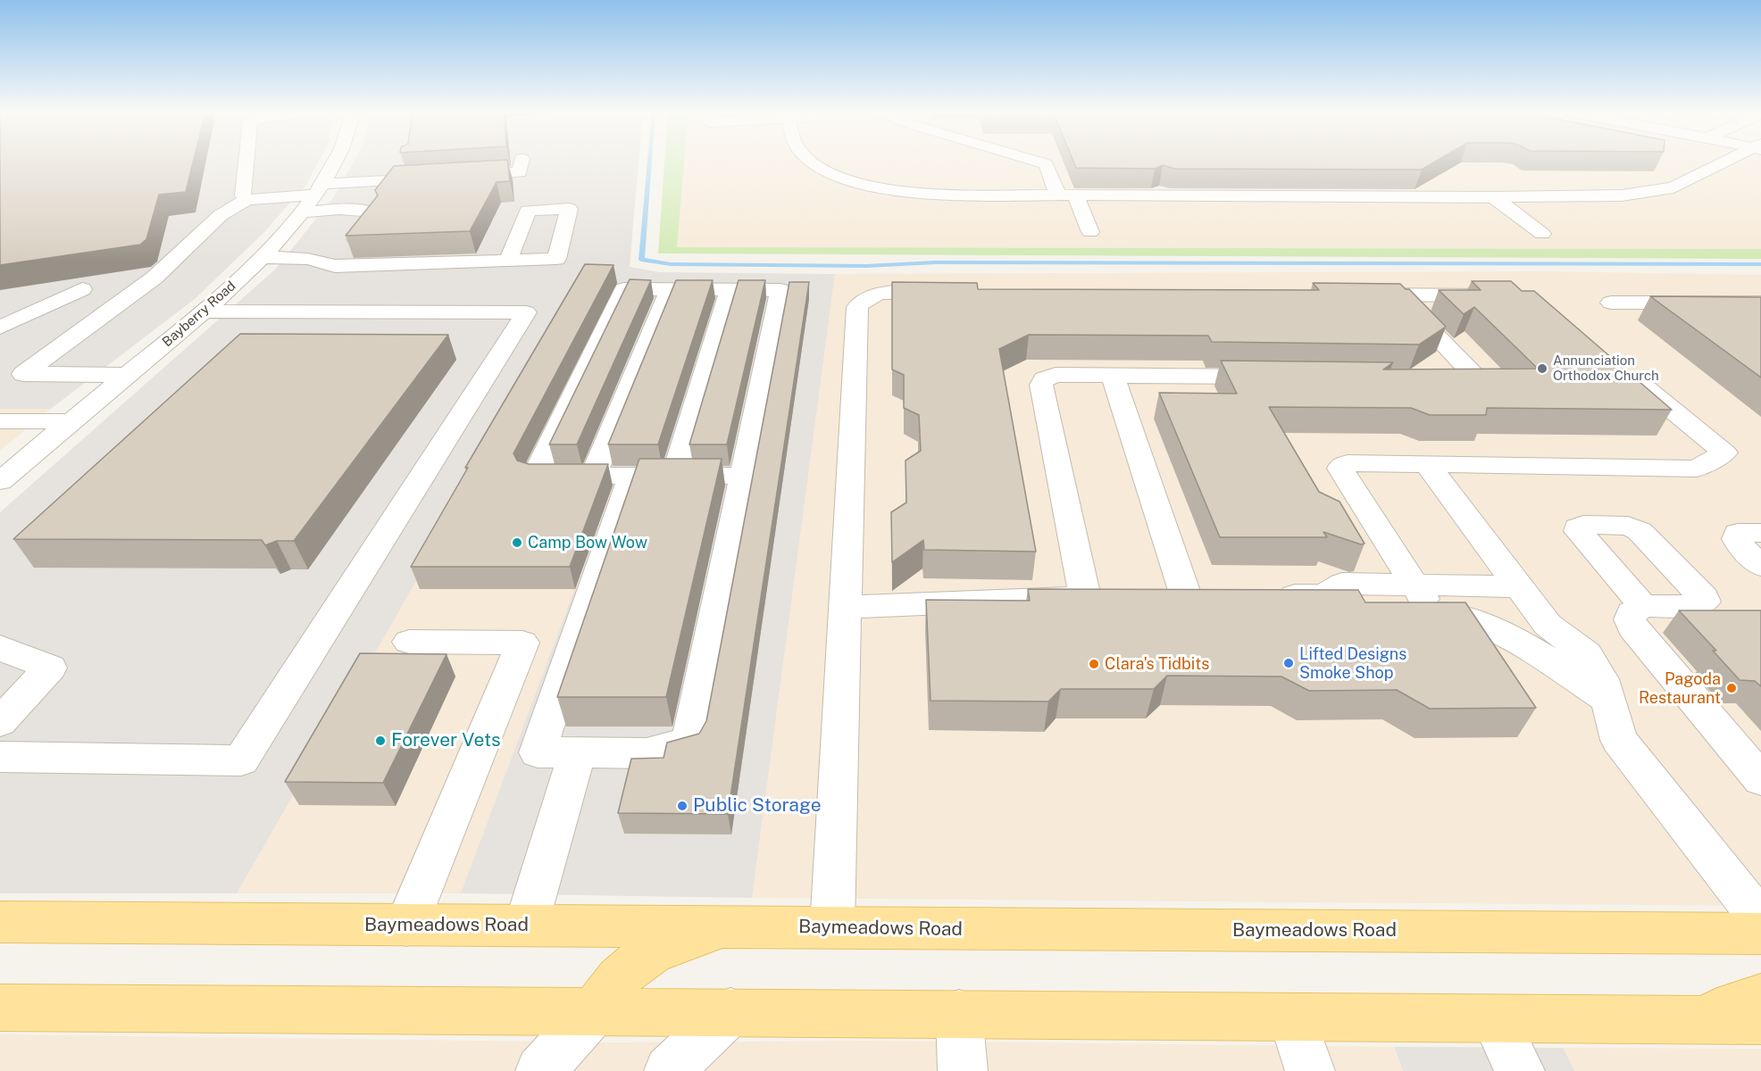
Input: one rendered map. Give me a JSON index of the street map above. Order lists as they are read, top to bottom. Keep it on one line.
{"streets":{"main road":["Baymeadows Road"],"street":["Bayberry Road"]},"places":["Annunciation Orthodox Church","Camp Bow Wow","Lifted Designs Smoke Shop","Clara's Tidbits","Pagoda Restaurant","Forever Vets","Public Storage"]}
